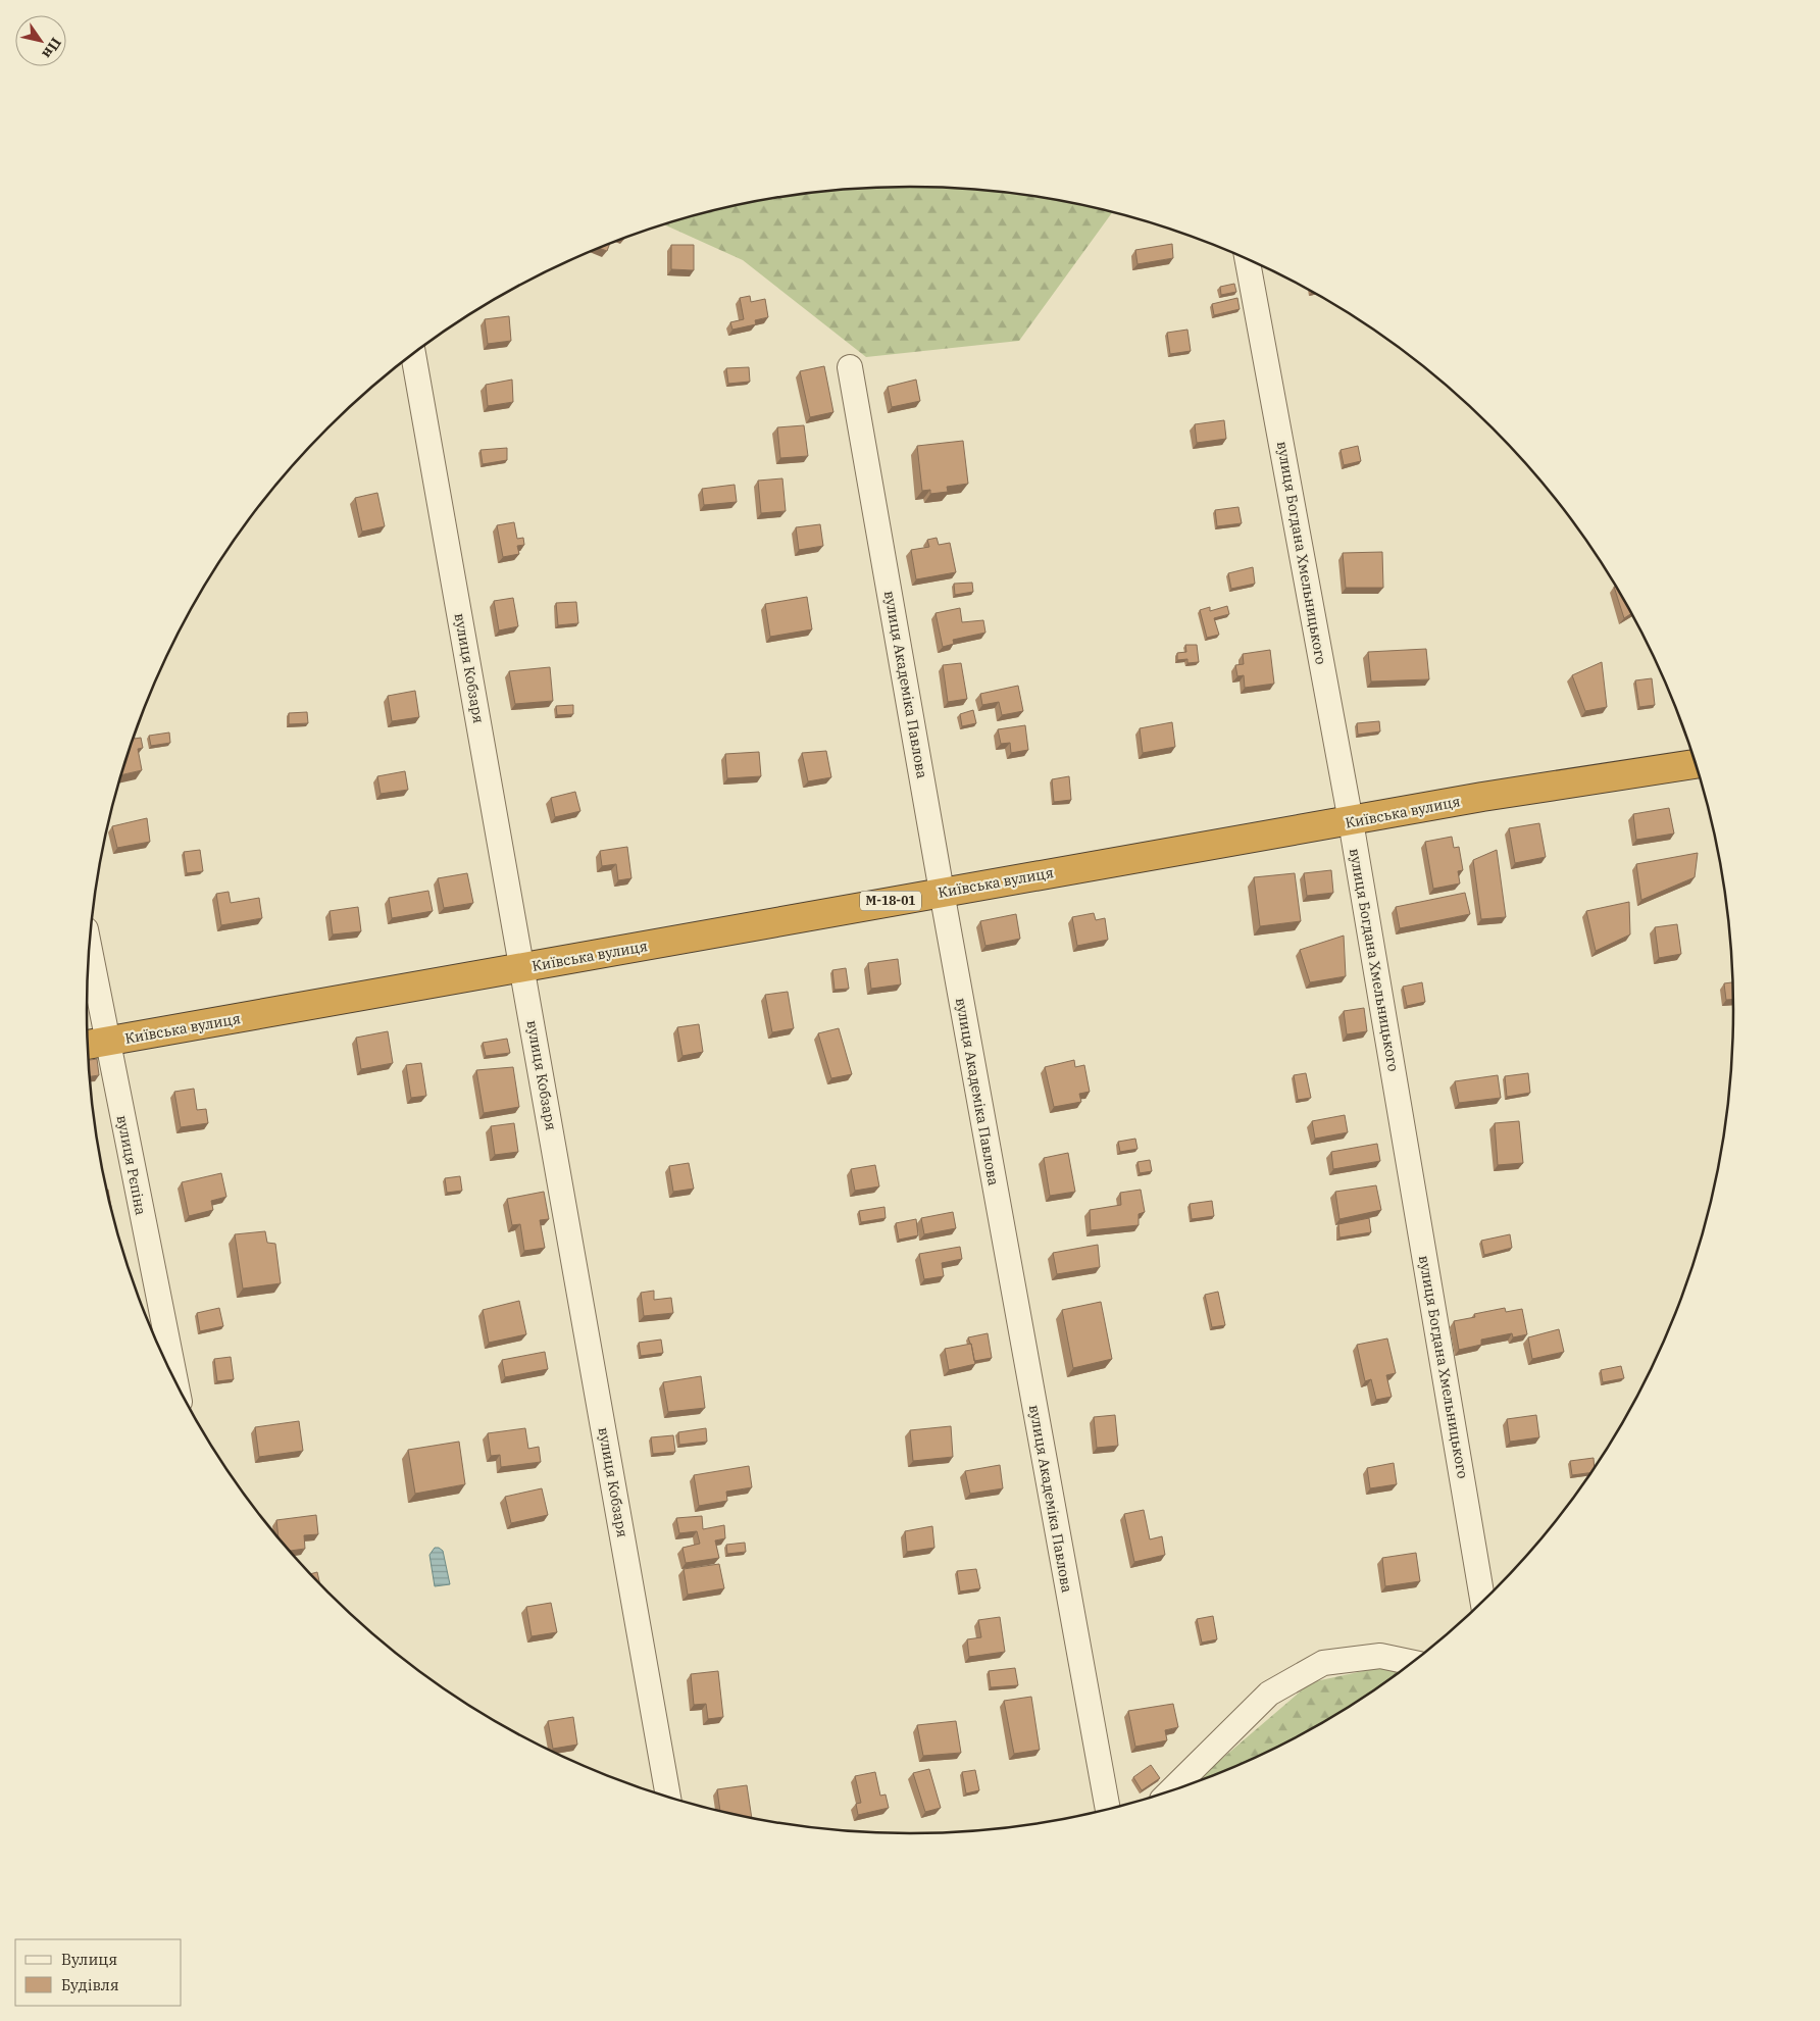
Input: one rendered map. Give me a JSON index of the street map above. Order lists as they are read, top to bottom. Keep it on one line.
{"streets":{"highway":["Київська вулиця","М-18-01"],"street":["вулиця Богдана Хмельницького","вулиця Кобзаря","вулиця Академіка Павлова","вулиця Рєпіна"]},"crossings":[["вулиця Богдана Хмельницького","Київська вулиця"],["вулиця Кобзаря","Київська вулиця"],["вулиця Академіка Павлова","Київська вулиця"],["Київська вулиця","вулиця Рєпіна"]],"legend":["Вулиця","Будівля"],"north":"bottom right"}
